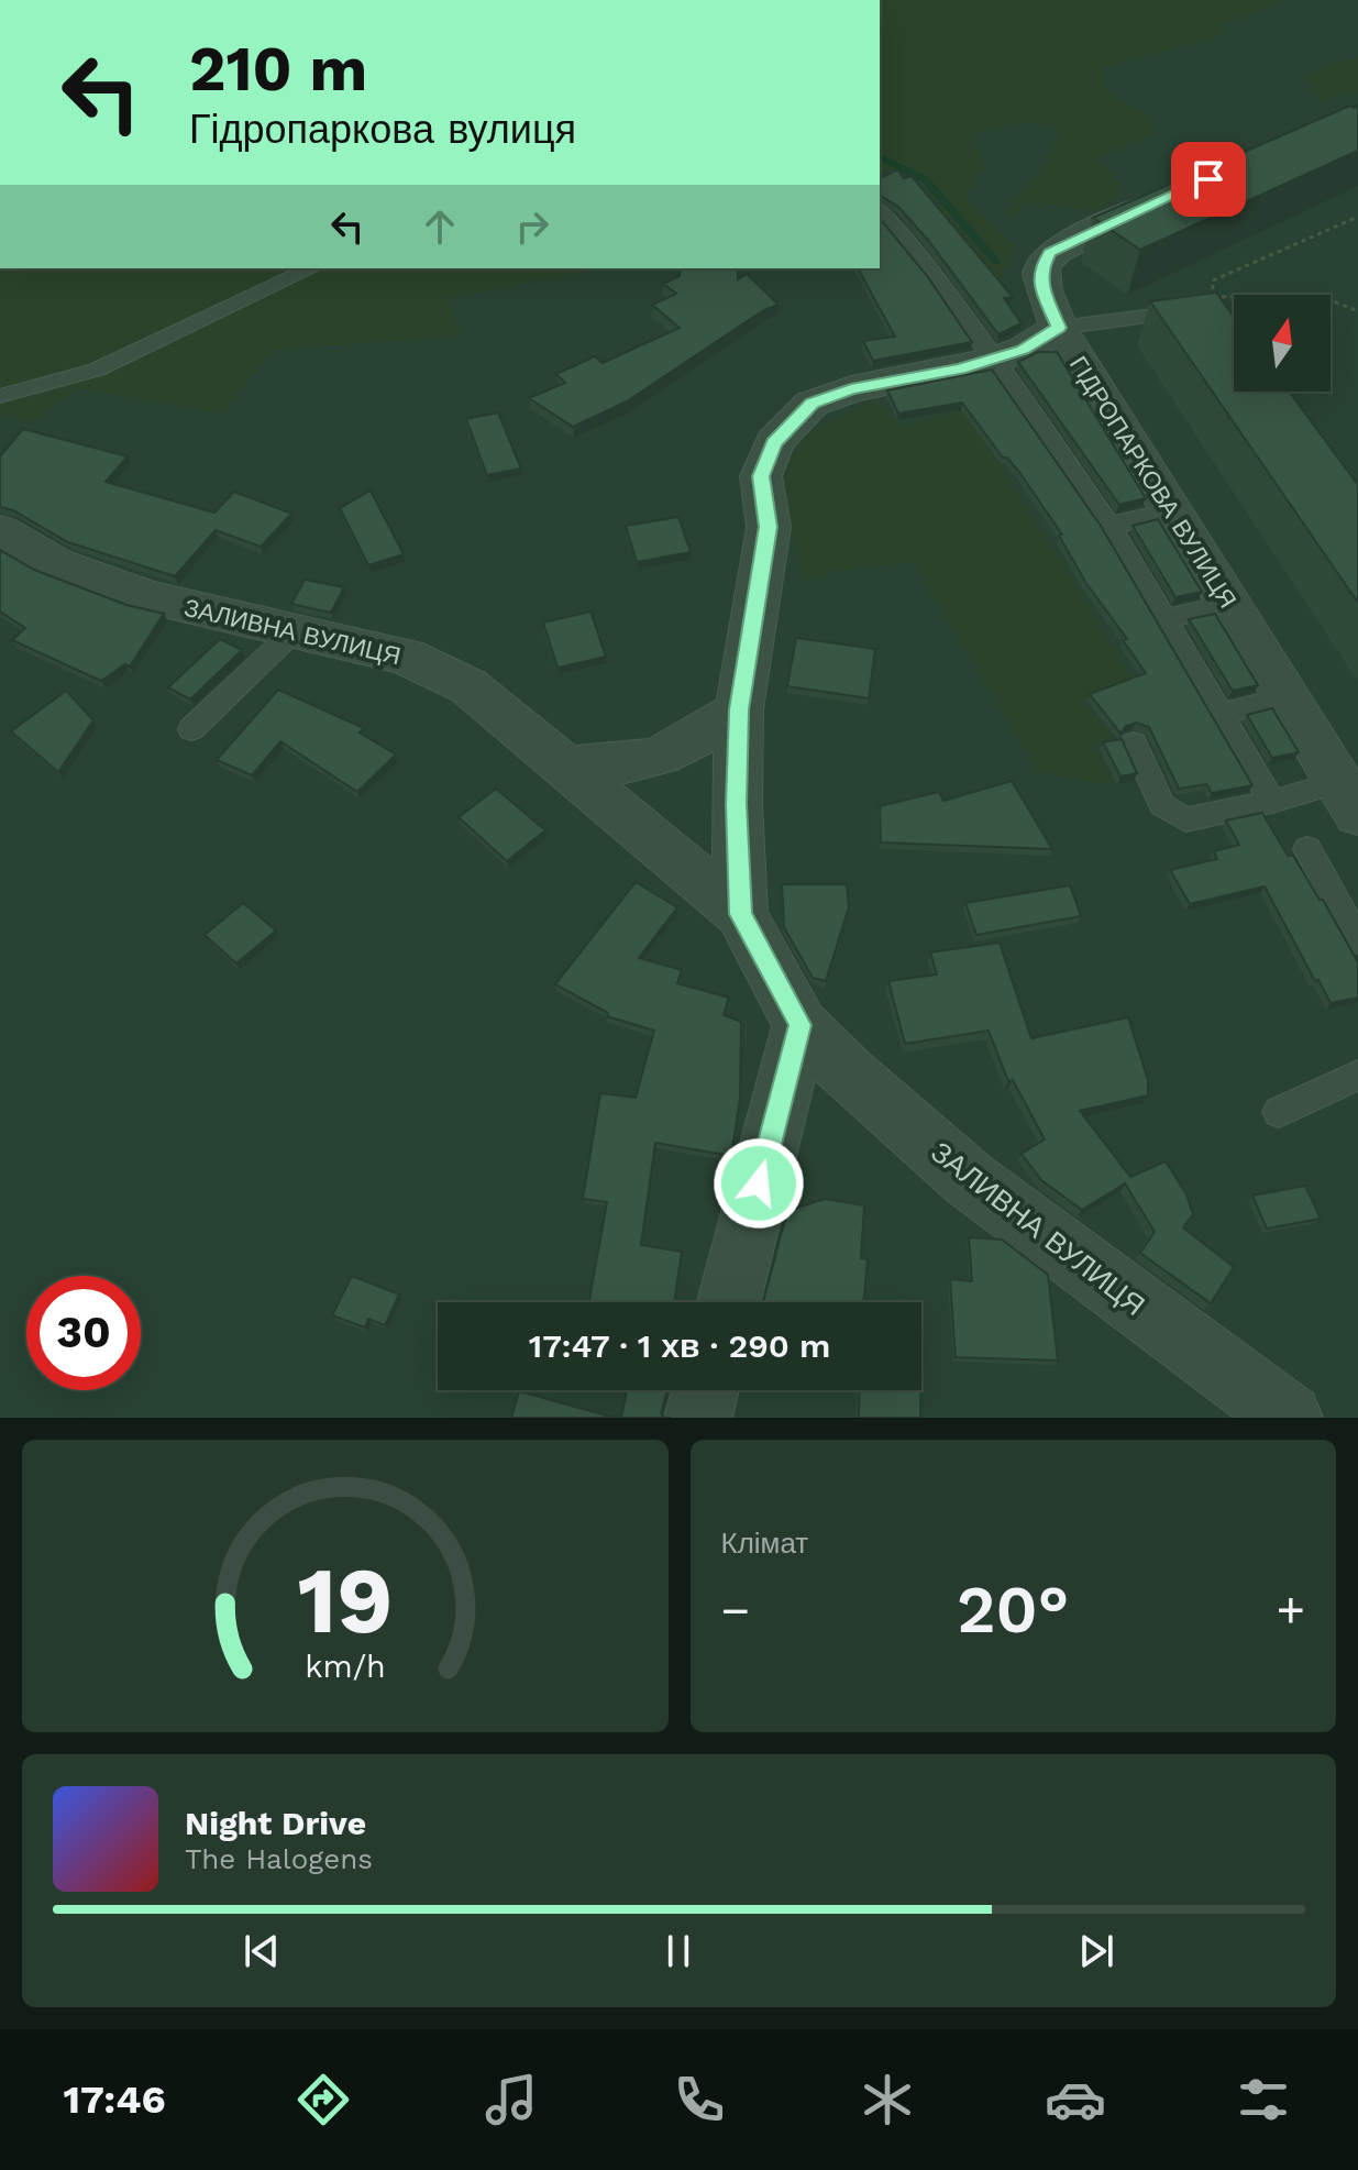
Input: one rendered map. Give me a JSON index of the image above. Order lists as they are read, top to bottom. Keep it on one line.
{"streets":{"street":["ГІДРОПАРКОВА ВУЛИЦЯ","ЗАЛИВНА ВУЛИЦЯ"]},"crossings":[["ГІДРОПАРКОВА ВУЛИЦЯ","ЗАЛИВНА ВУЛИЦЯ"]],"north":"top","page":{"turn":["210 m","Гідропаркова вулиця"],"limit":"30","trip":"17:47 · 1 хв · 290 m","tile":"Клімат","heat":["−","20°","+"],"song":["Night Drive","The Halogens"],"tabs":"17:46","gauge":["19","km/h"]}}
